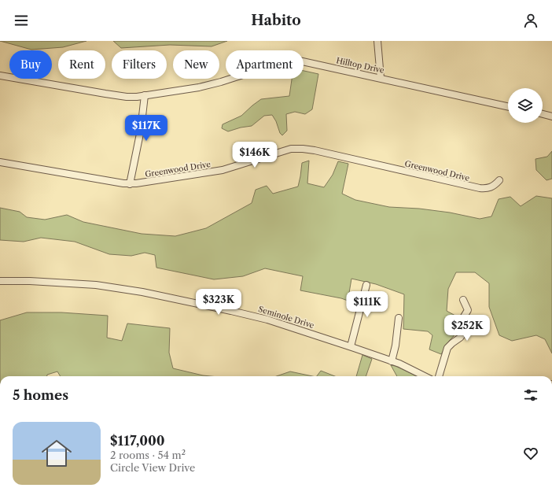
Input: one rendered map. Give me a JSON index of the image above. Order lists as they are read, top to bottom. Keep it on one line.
{"streets":{"street":["Hilltop Drive","Greenwood Drive","Seminole Drive"]},"page":{"header":"Habito","chip":["Buy","Rent","Filters","New","Apartment"],"price":["$117K","$146K","$323K","$111K","$252K"],"heading":"5 homes","list":[{"name":"$117,000","note":"2 rooms · 54 m² · Circle View Drive"}]}}
